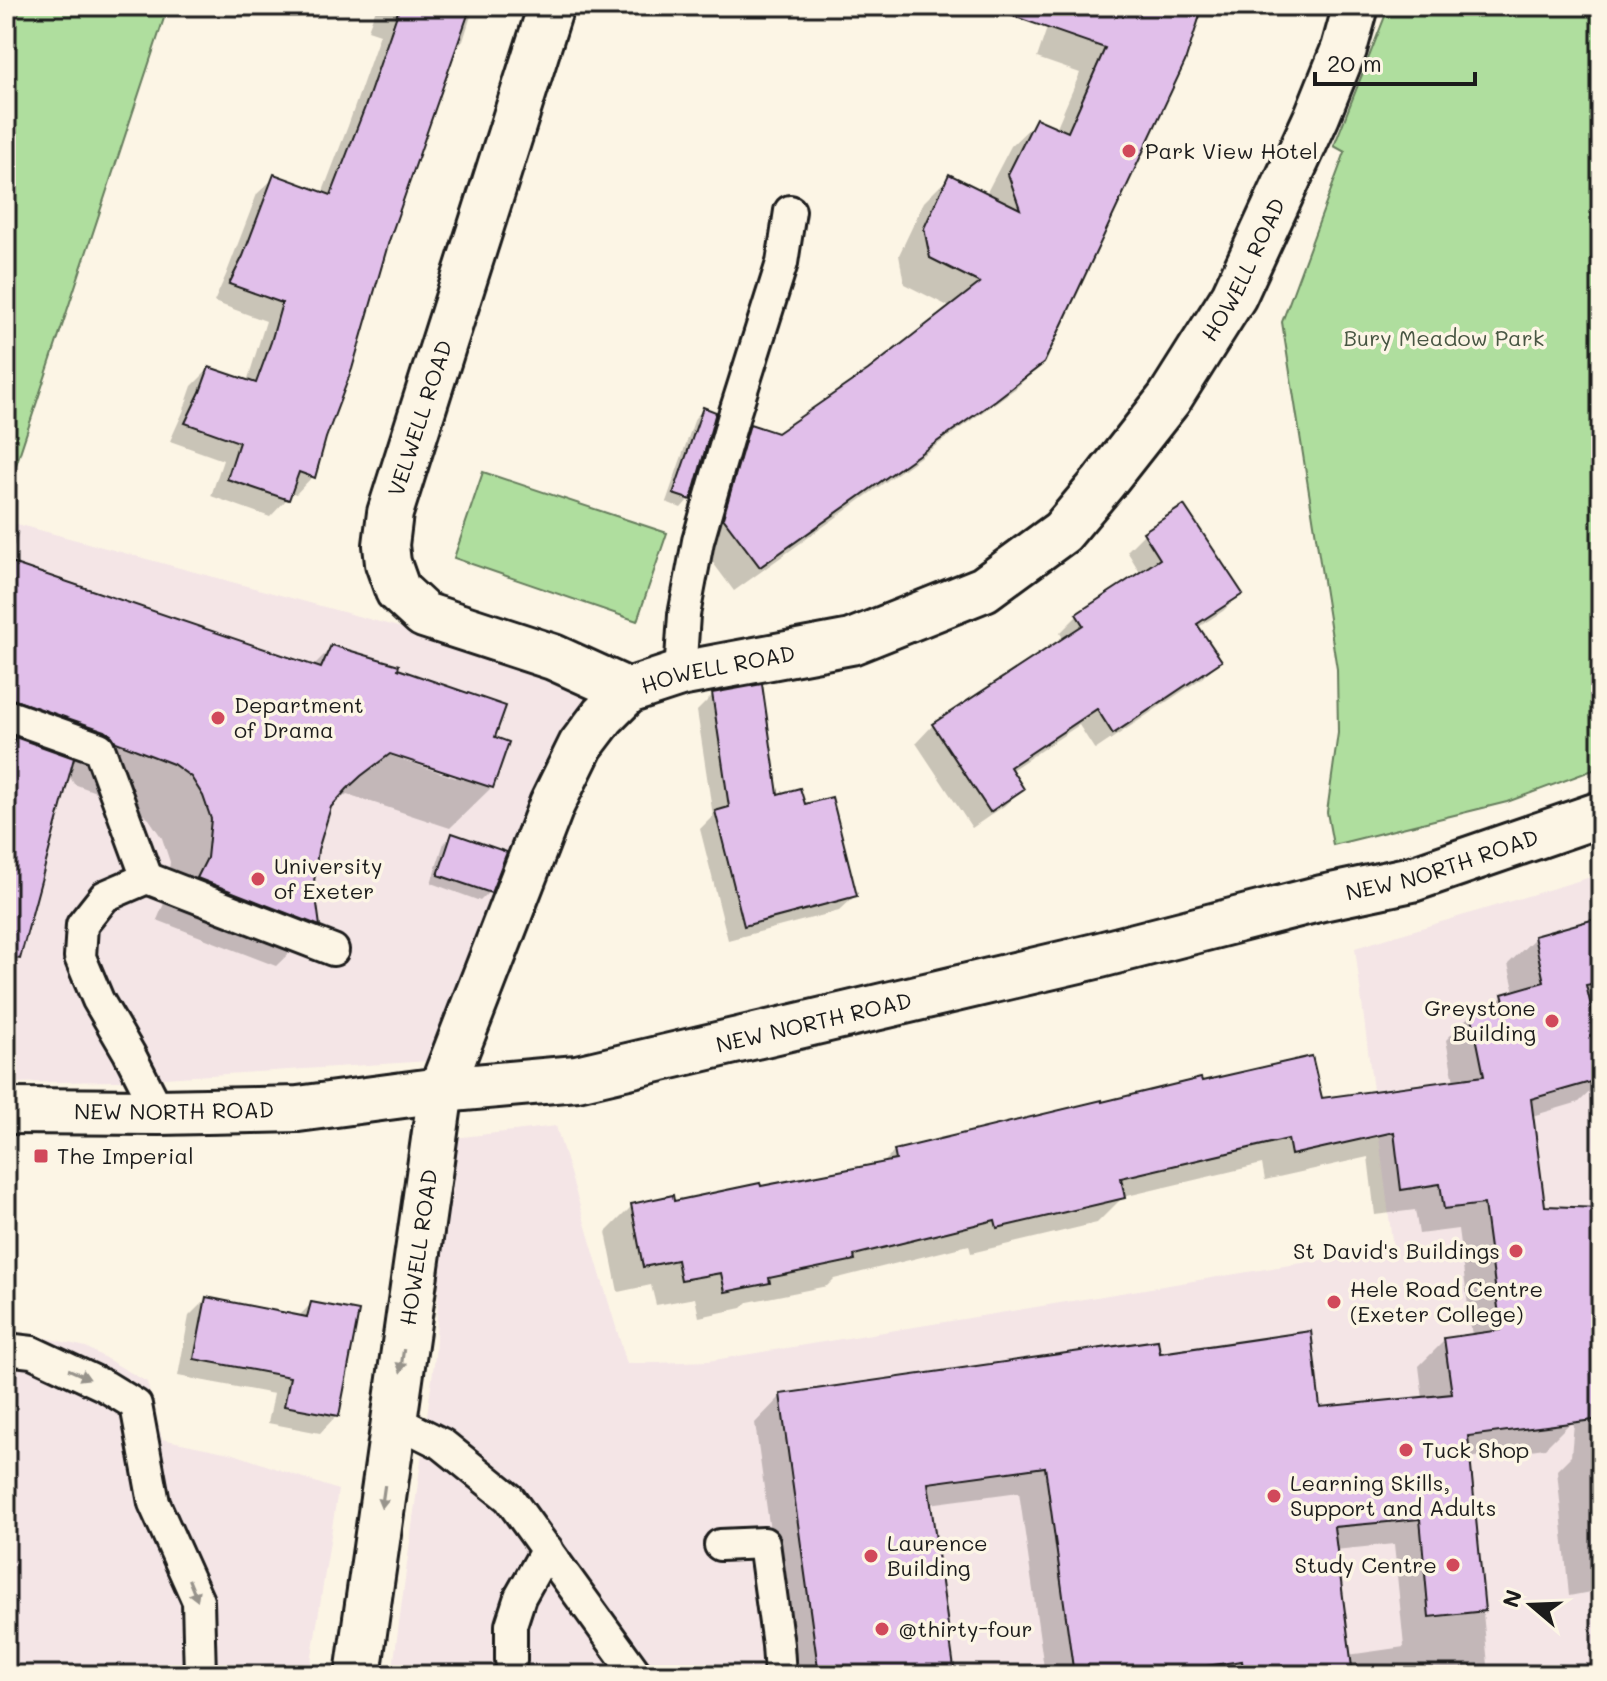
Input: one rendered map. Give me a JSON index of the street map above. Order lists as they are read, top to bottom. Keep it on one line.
{"streets":{"street":["HOWELL ROAD","VELWELL ROAD","NEW NORTH ROAD"]},"crossings":[["HOWELL ROAD","VELWELL ROAD"],["HOWELL ROAD","NEW NORTH ROAD"]],"parks":["Bury Meadow Park"],"places":{"other":["Park View Hotel","Department of Drama","University of Exeter","Greystone Building","St David's Buildings","Hele Road Centre (Exeter College)","Tuck Shop","Learning Skills, Support and Adults","Laurence Building","Study Centre","@thirty-four"],"transit":["The Imperial"]},"scale_bar":"20 m","north":"left"}
